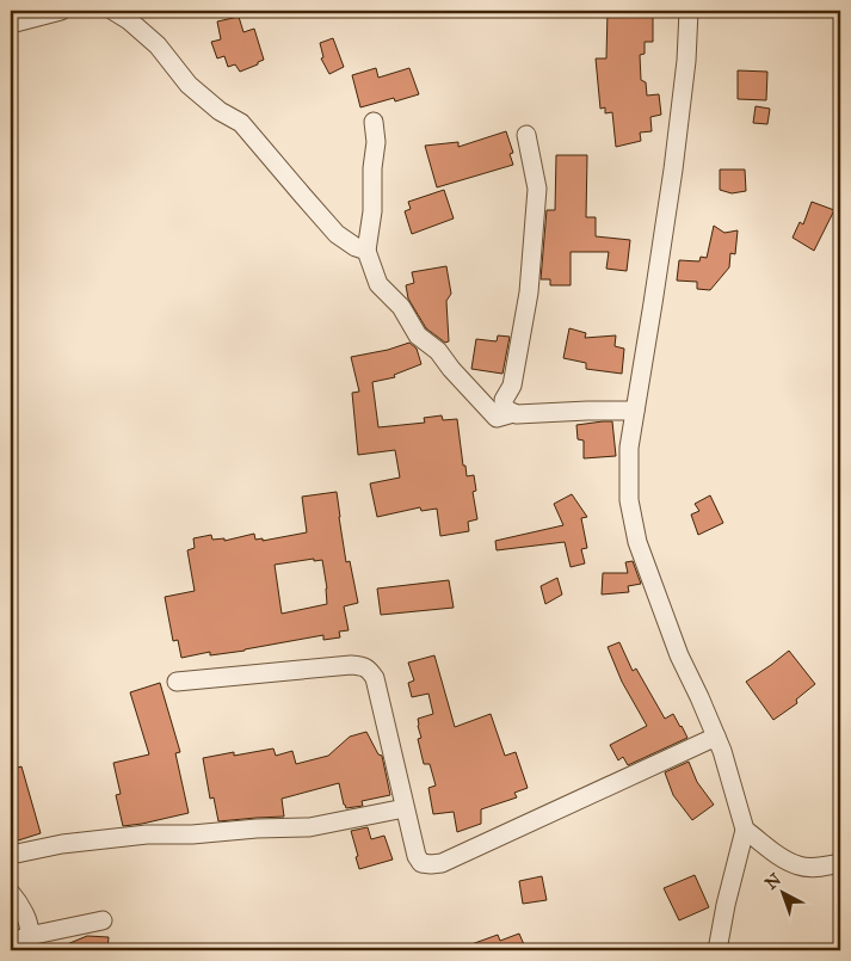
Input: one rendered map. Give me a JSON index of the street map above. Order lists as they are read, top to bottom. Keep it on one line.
{"north":"top left"}
